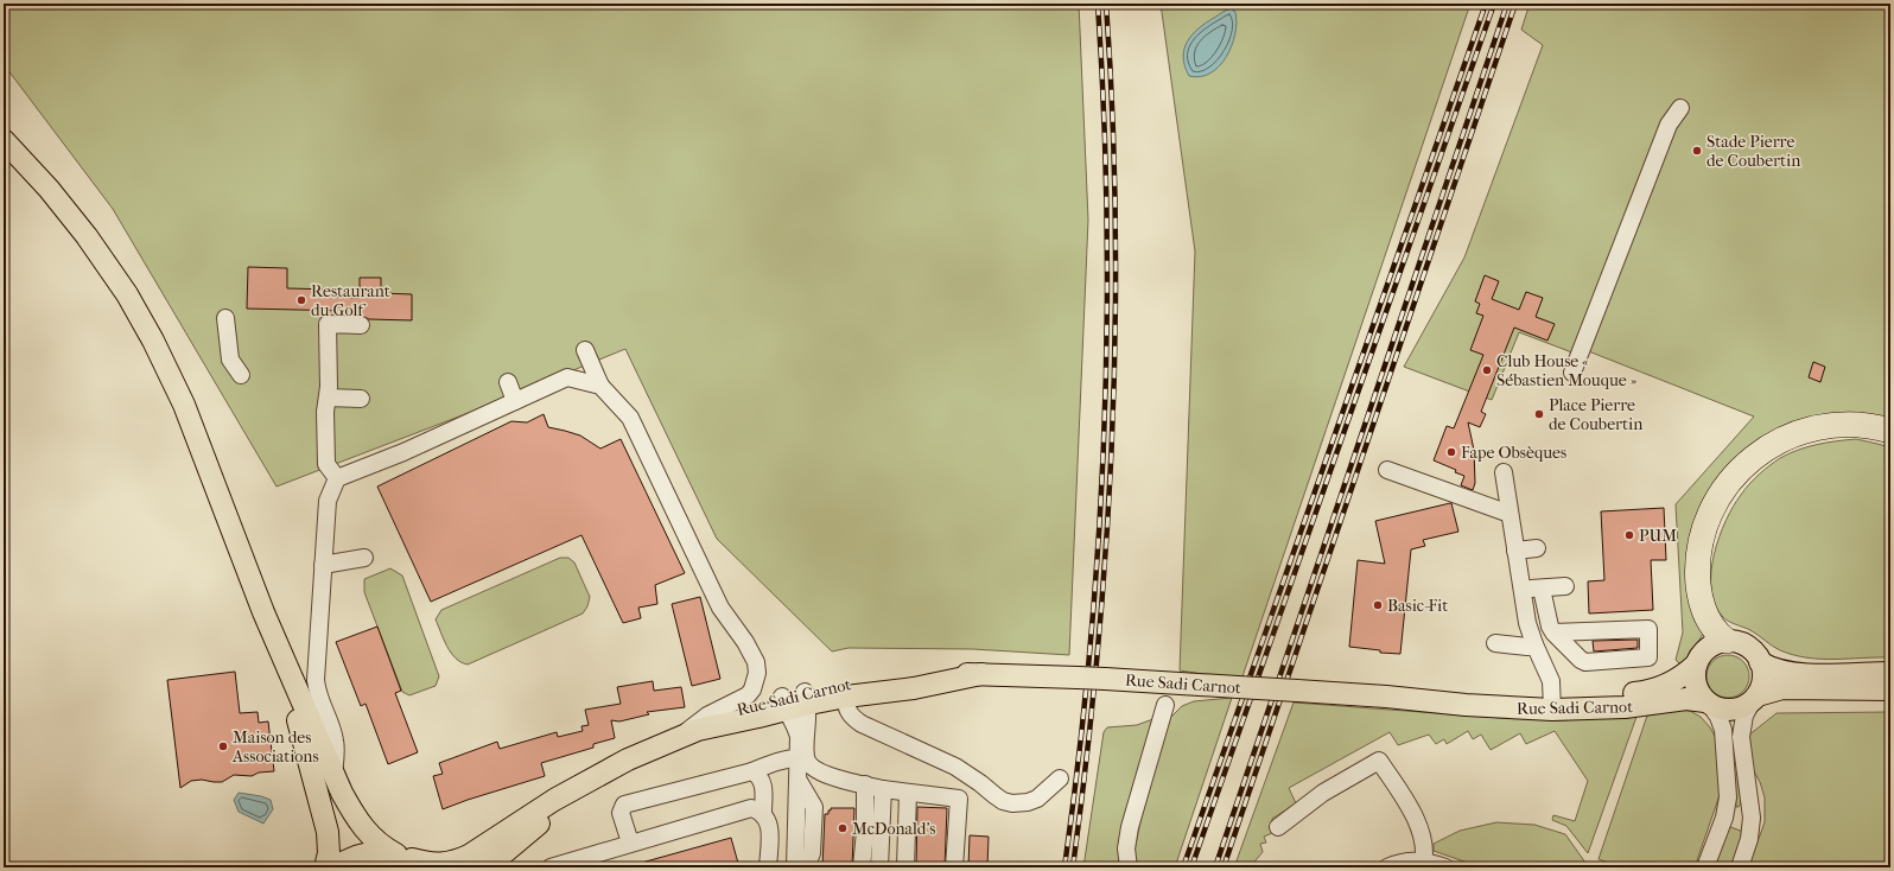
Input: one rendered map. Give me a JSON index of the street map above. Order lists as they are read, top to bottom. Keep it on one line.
{"streets":{"main road":["Rue Sadi Carnot"]},"places":["Stade Pierre de Coubertin","Restaurant du Golf","Club House « Sébastien Mouque »","Place Pierre de Coubertin","Fape Obsèques","PUM","Basic-Fit","Maison des Associations","McDonald's"]}
